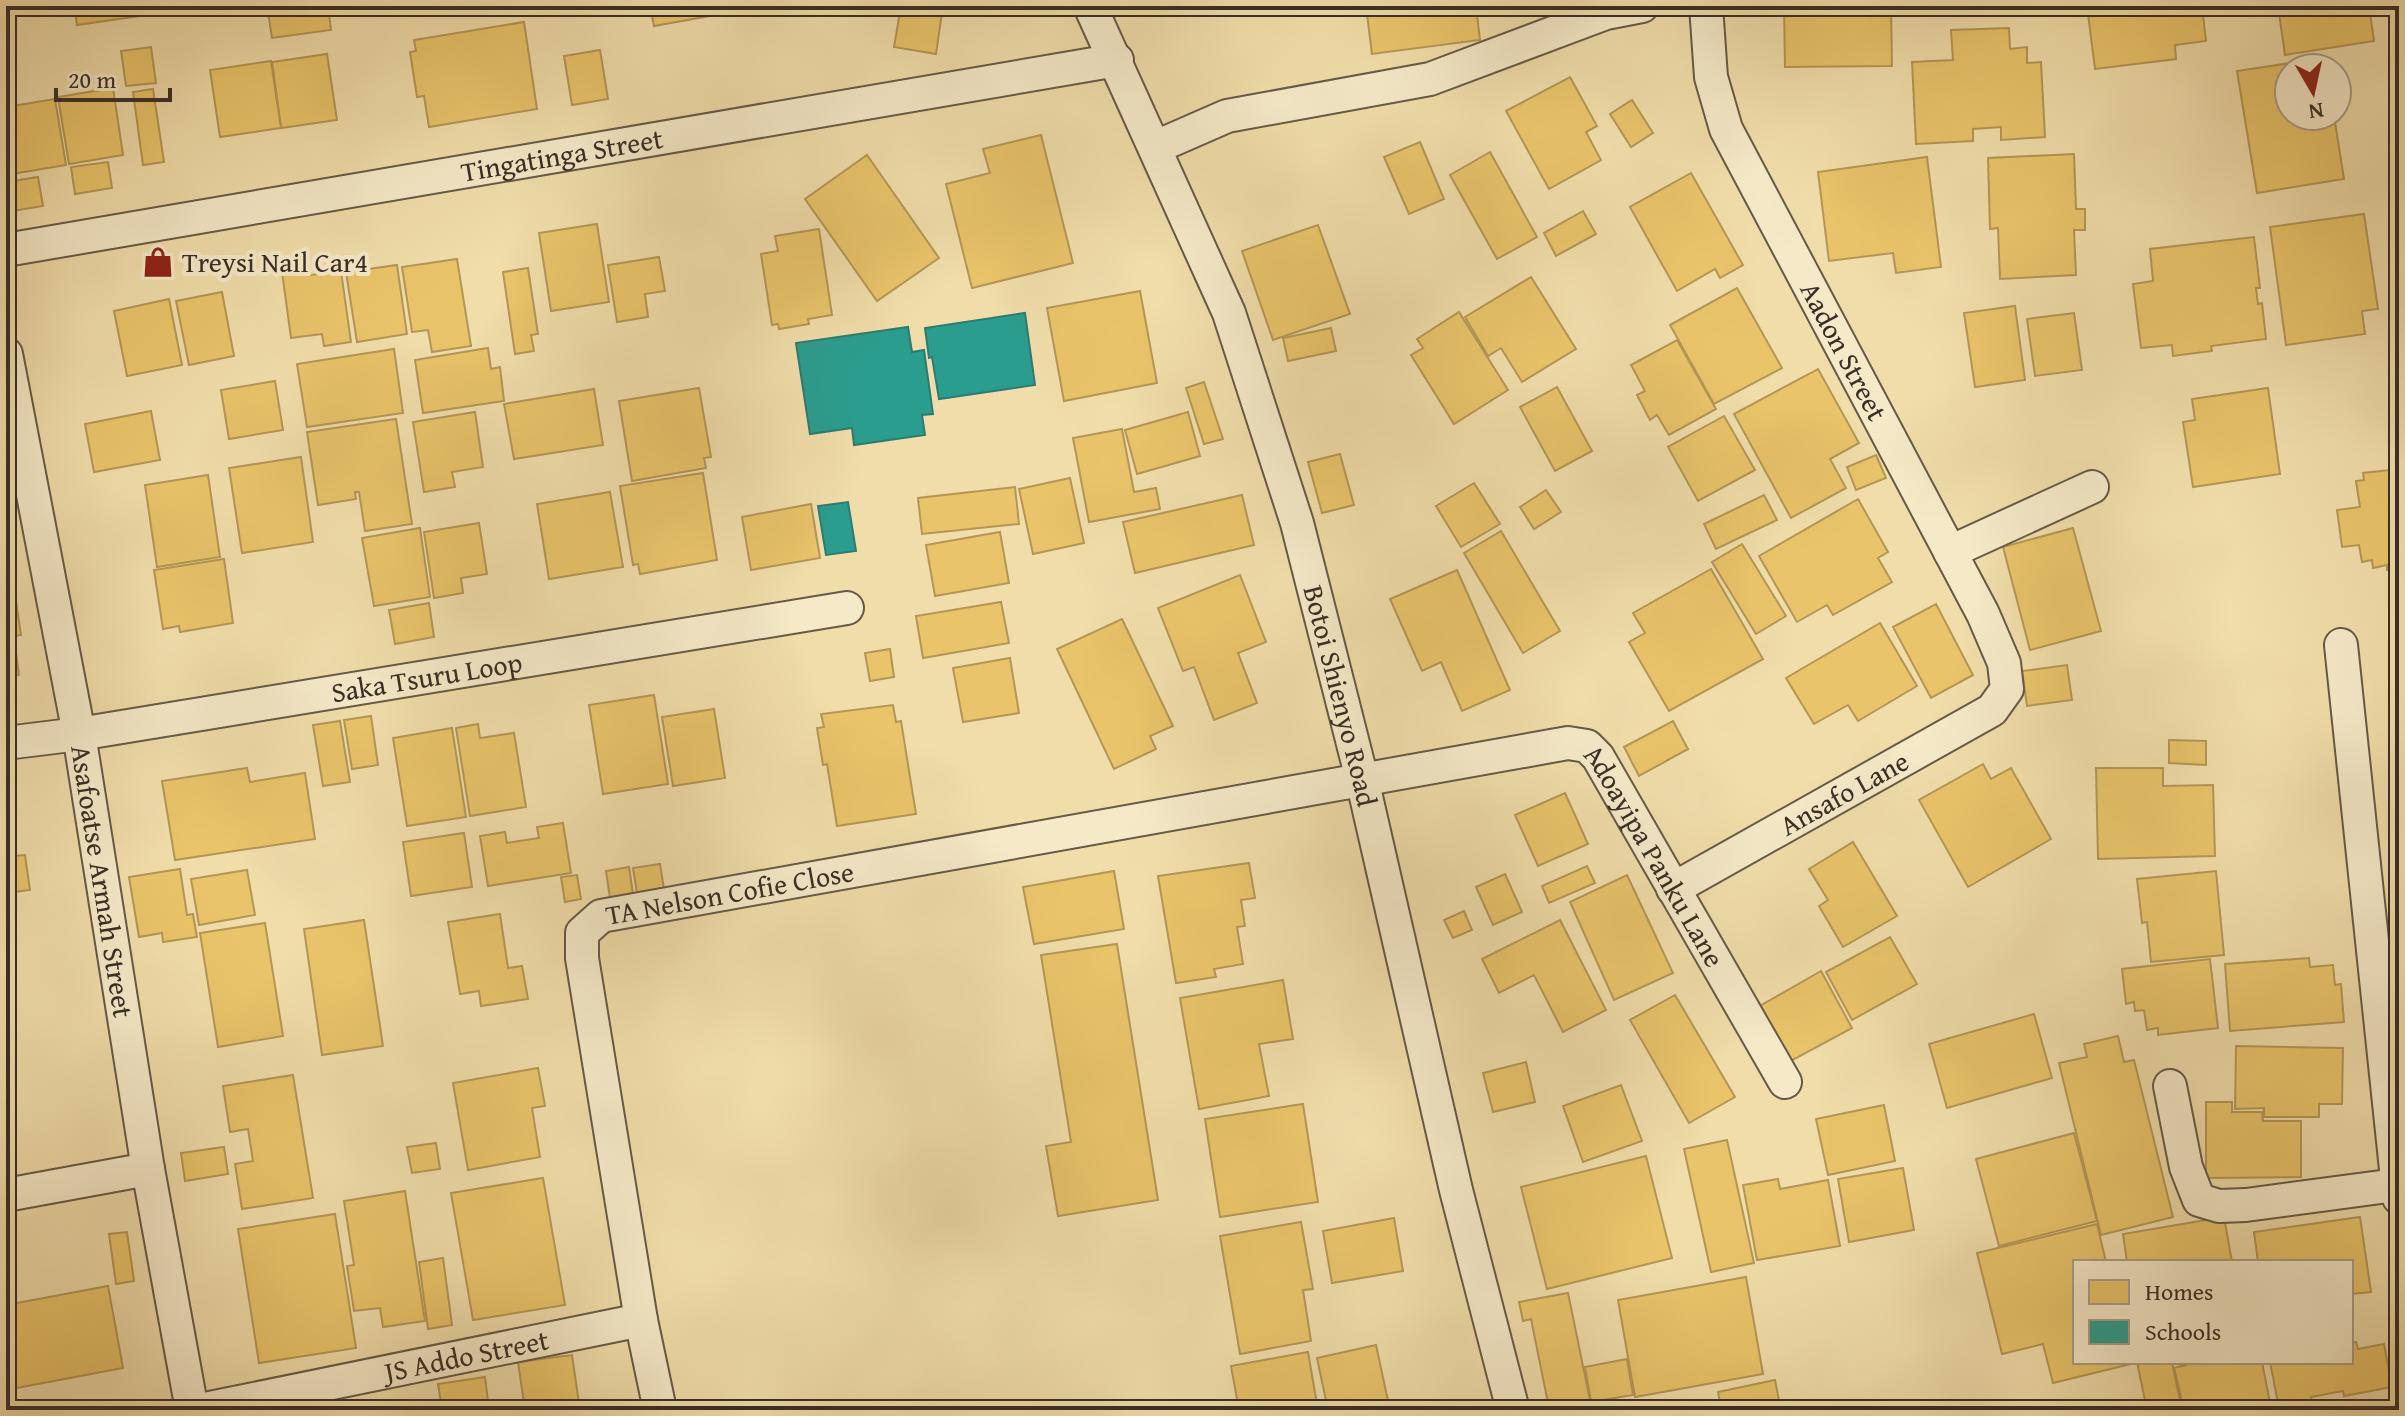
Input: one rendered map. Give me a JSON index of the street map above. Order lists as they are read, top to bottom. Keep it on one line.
{"streets":{"street":["Tingatinga Street","Aadon Street","Saka Tsuru Loop","Botoi Shienyo Road","Ansafo Lane","Adoayipa Panku Lane","Asafoatse Armah Street","TA Nelson Cofie Close","JS Addo Street"]},"crossings":[["Tingatinga Street","Botoi Shienyo Road"],["Aadon Street","Ansafo Lane"],["Saka Tsuru Loop","Asafoatse Armah Street"],["Botoi Shienyo Road","Adoayipa Panku Lane"],["Botoi Shienyo Road","TA Nelson Cofie Close"],["Ansafo Lane","Adoayipa Panku Lane"],["Adoayipa Panku Lane","TA Nelson Cofie Close"],["TA Nelson Cofie Close","JS Addo Street"]],"places":{"shop":["Treysi Nail Car4"]},"legend":["Homes","Schools"],"scale_bar":"20 m","north":"bottom"}
